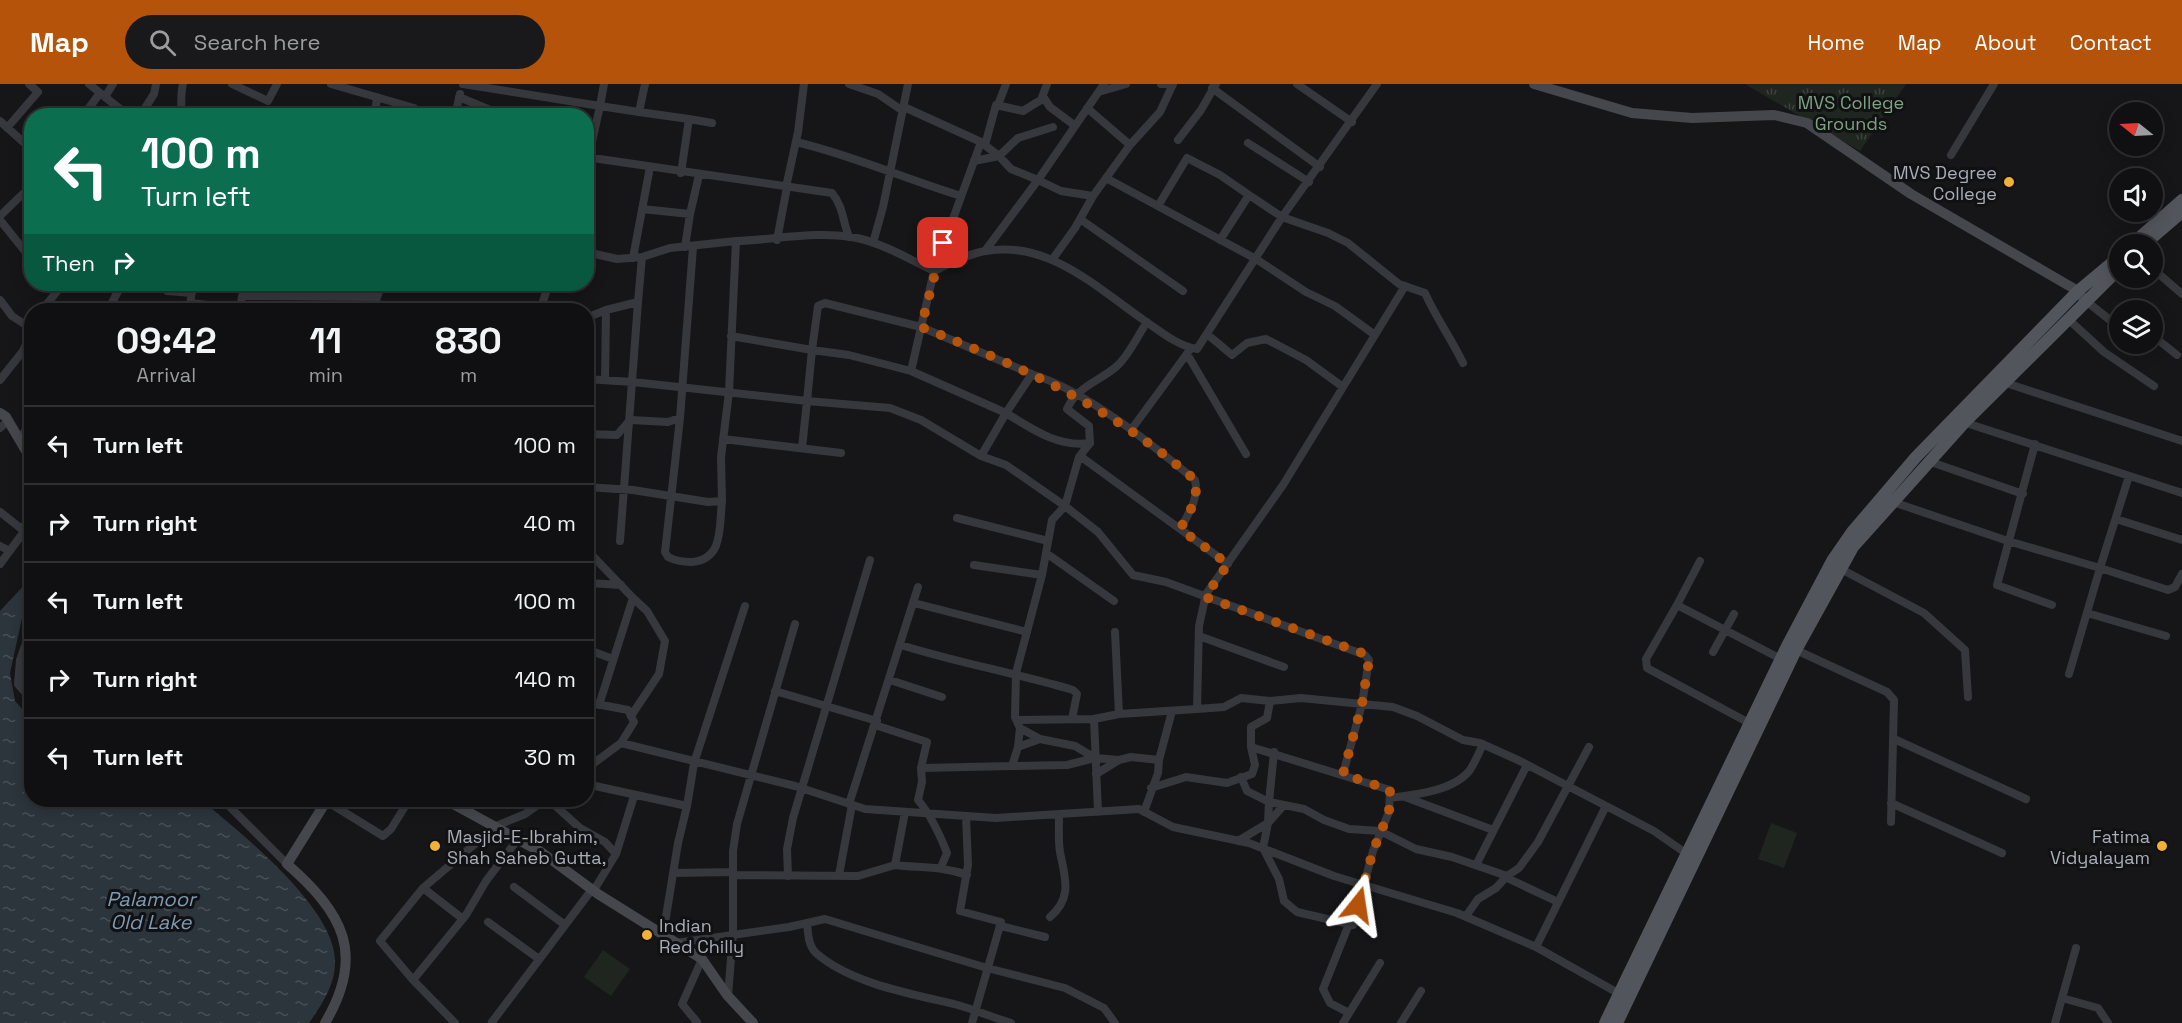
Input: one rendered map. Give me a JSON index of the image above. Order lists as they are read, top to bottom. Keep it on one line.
{"water":["Palamoor Old Lake"],"parks":["MVS College Grounds"],"places":["MVS Degree College","Masjid-E-Ibrahim, Shah Saheb Gutta,","Fatima Vidyalayam","Indian Red Chilly"],"north":"left","page":{"header":"Map","search":"Search here","nav":["Home","Map","About","Contact"],"turn":["100 m","Turn left"],"then":"Then","eta":["09:42","Arrival","11","min","830","m"],"list":[{"name":"Turn left","value":"100 m"},{"name":"Turn right","value":"40 m"},{"name":"Turn left","value":"100 m"},{"name":"Turn right","value":"140 m"},{"name":"Turn left","value":"30 m"}]}}
